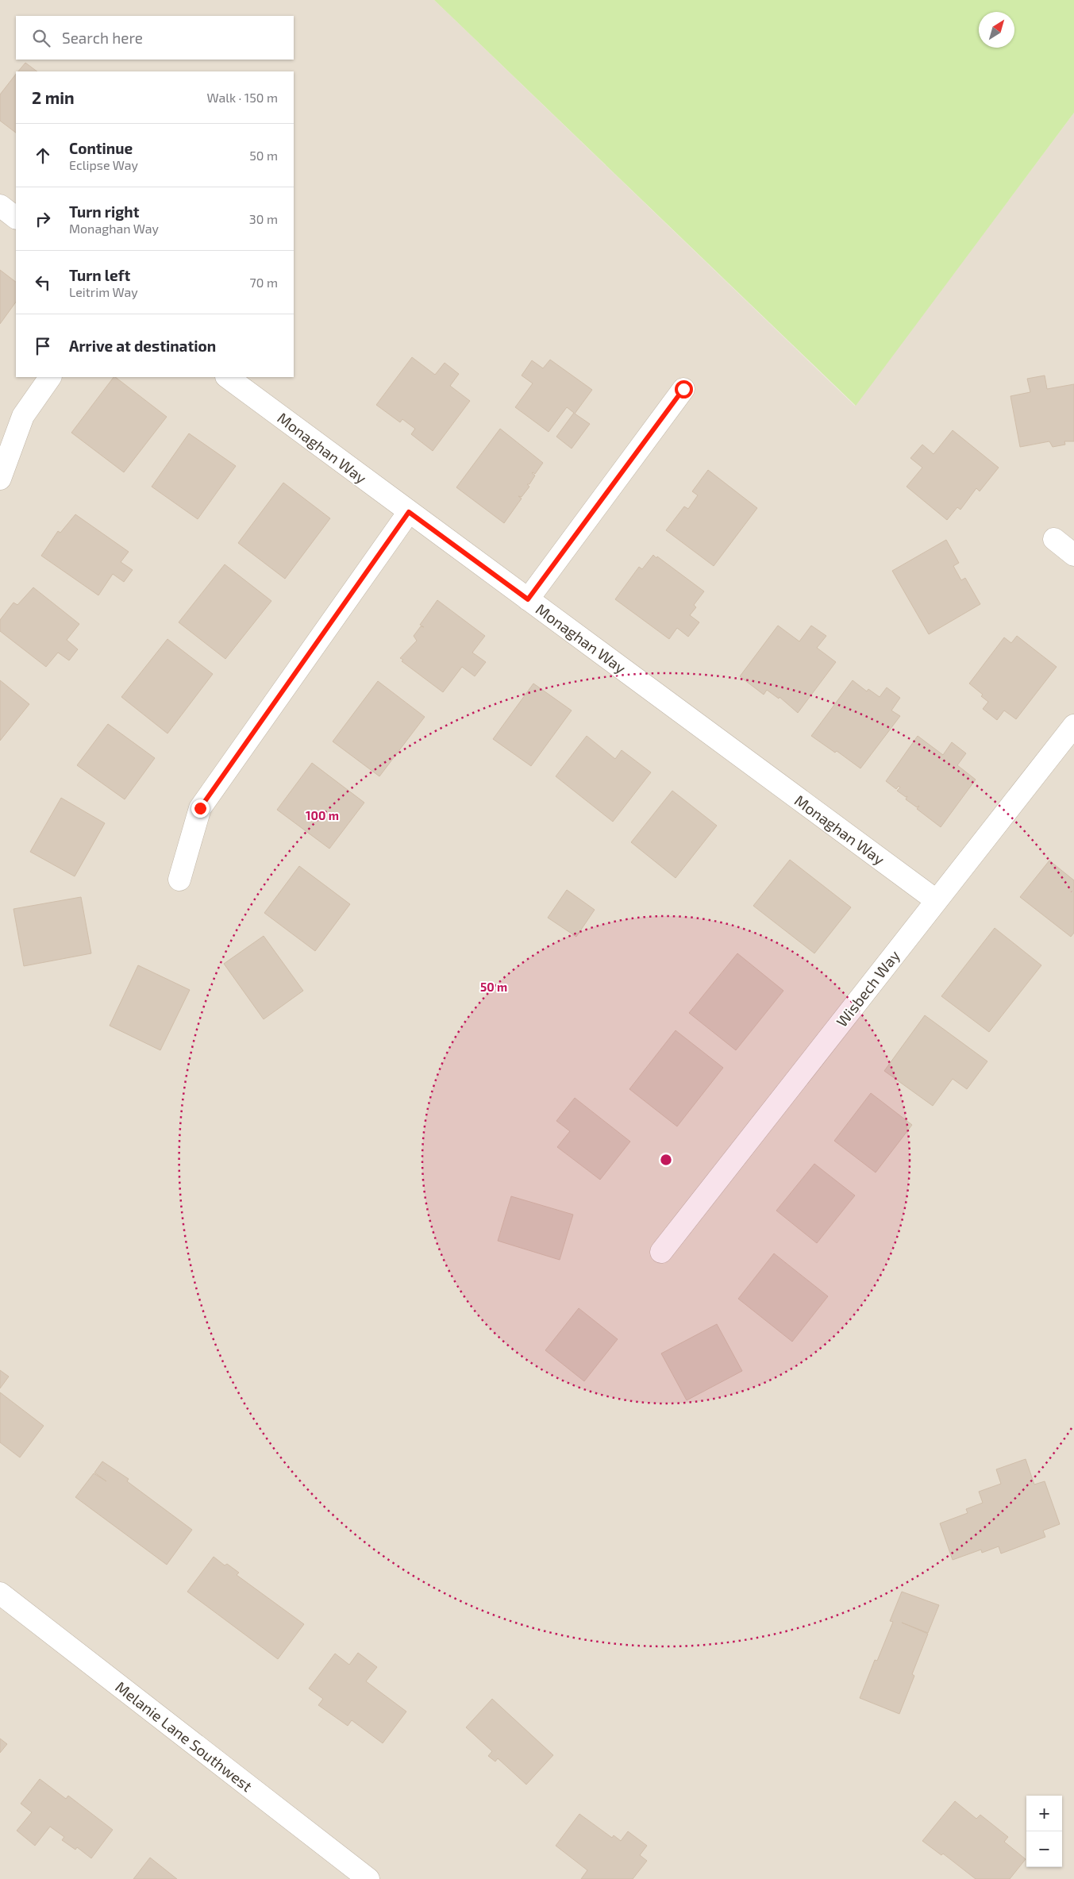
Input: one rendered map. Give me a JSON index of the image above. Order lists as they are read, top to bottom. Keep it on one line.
{"streets":{"street":["Monaghan Way","Wisbech Way","Melanie Lane Southwest"]},"crossings":[["Monaghan Way","Wisbech Way"]],"north":"top right","page":{"search":"Search here","heading":["2 min","Walk · 150 m"],"list":[["Continue","Eclipse Way","50 m"],["Turn right","Monaghan Way","30 m"],["Turn left","Leitrim Way","70 m"],"Arrive at destination"],"map_buttons":["+","−"]},"rings":["100 m","50 m"]}
